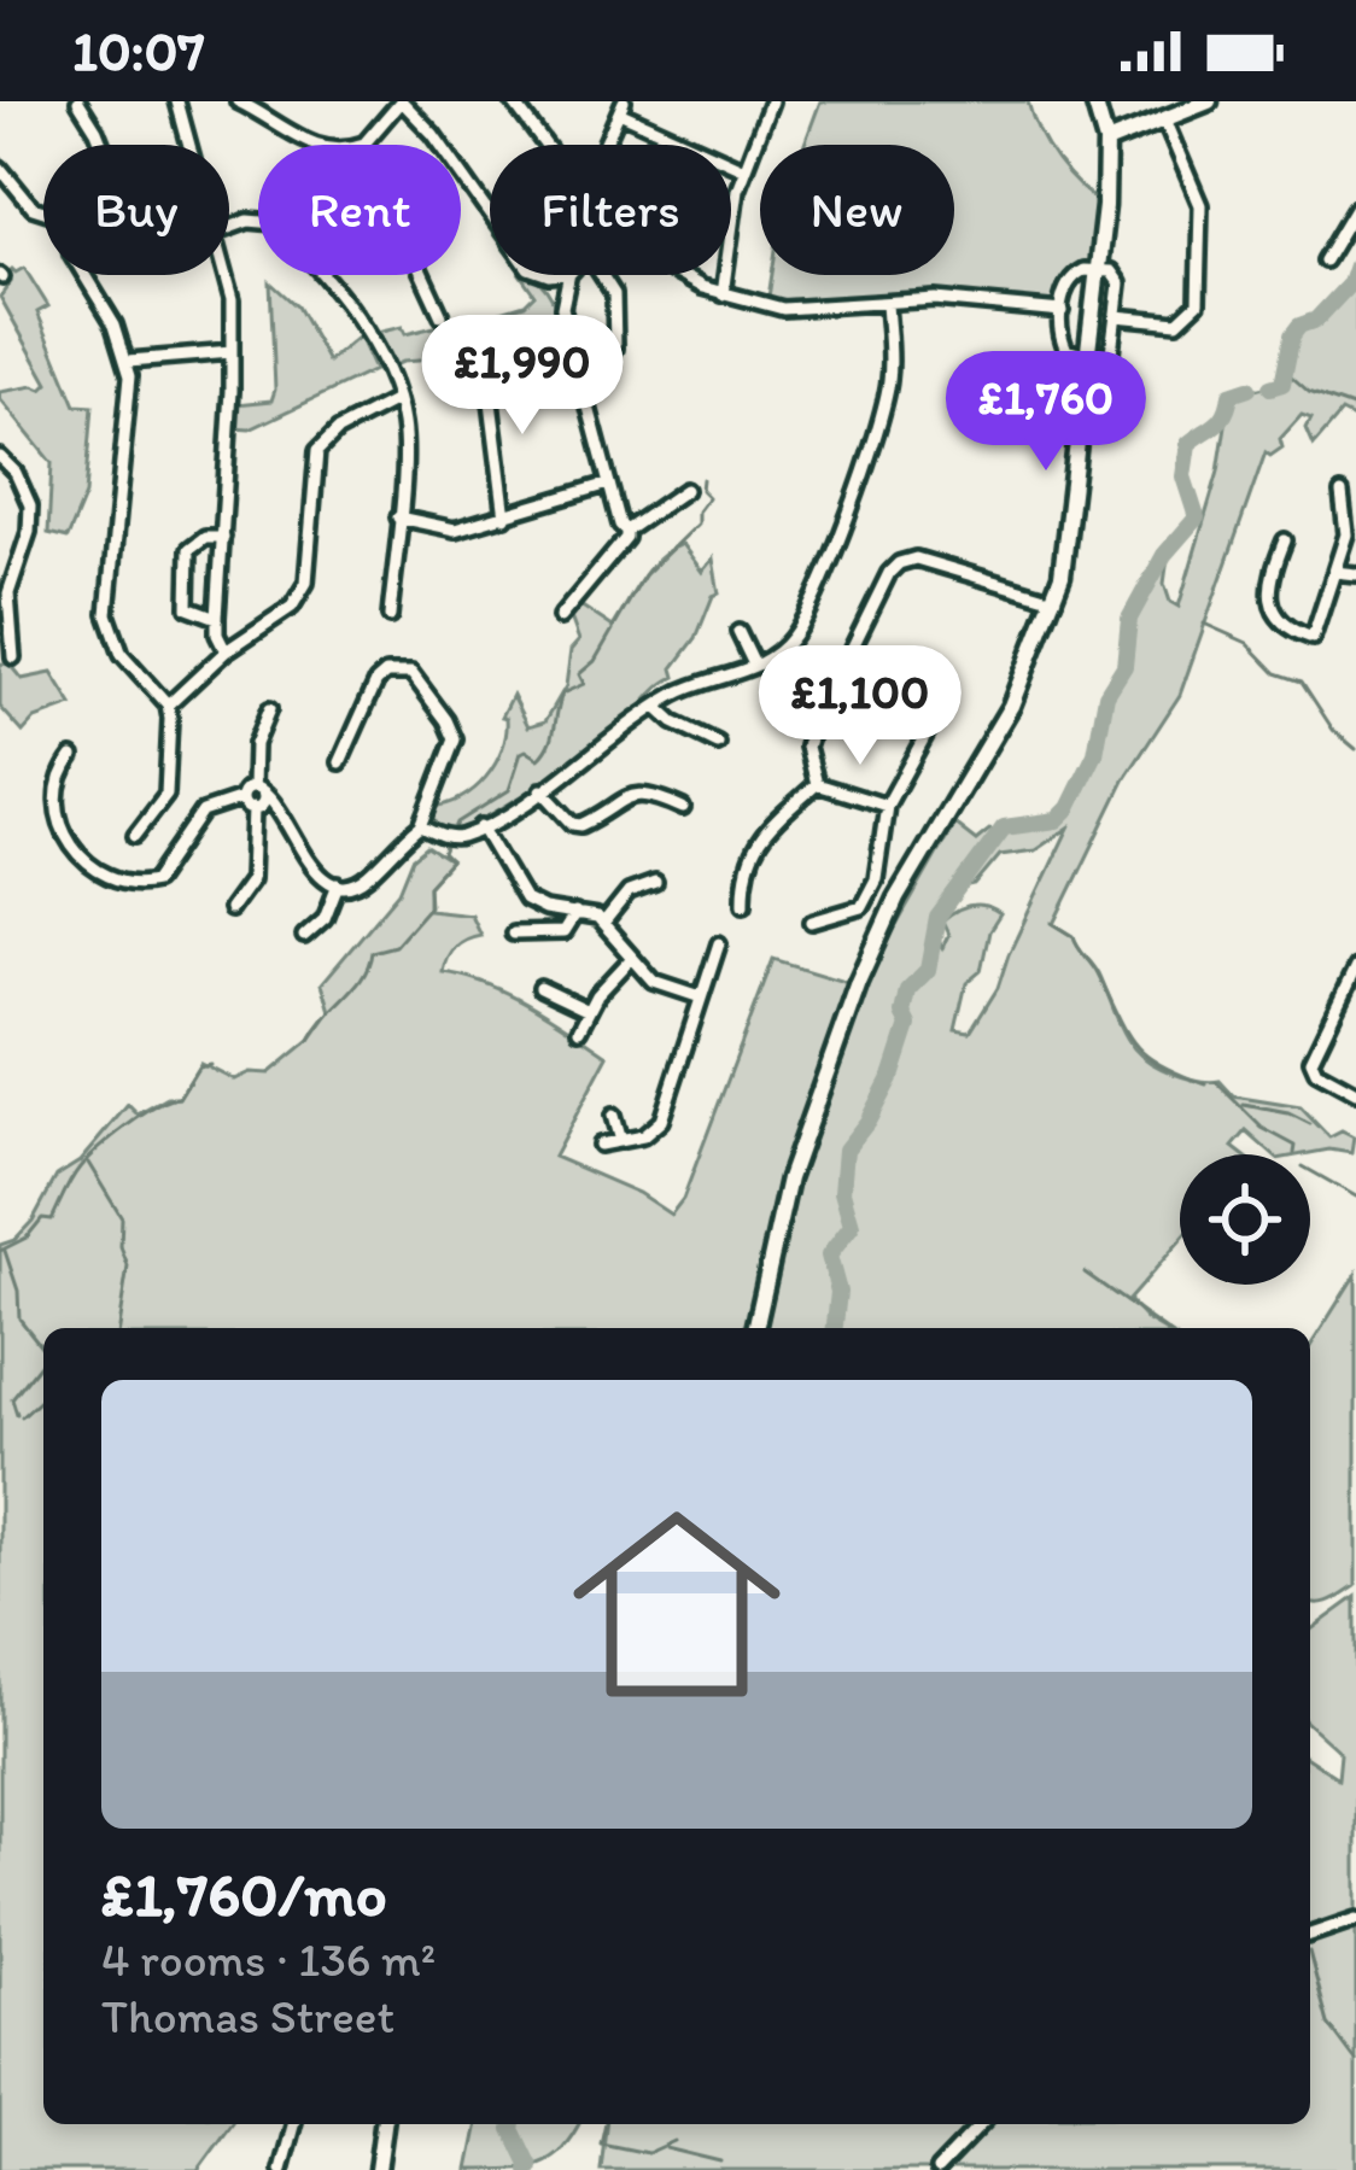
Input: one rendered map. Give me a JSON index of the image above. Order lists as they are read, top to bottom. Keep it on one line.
{"page":{"status":"10:07","chip":["Buy","Rent","Filters","New"],"price":["£1,990","£1,760","£1,100"],"list":[{"name":"£1,760/mo","note":"4 rooms · 136 m² · Thomas Street"}]}}
